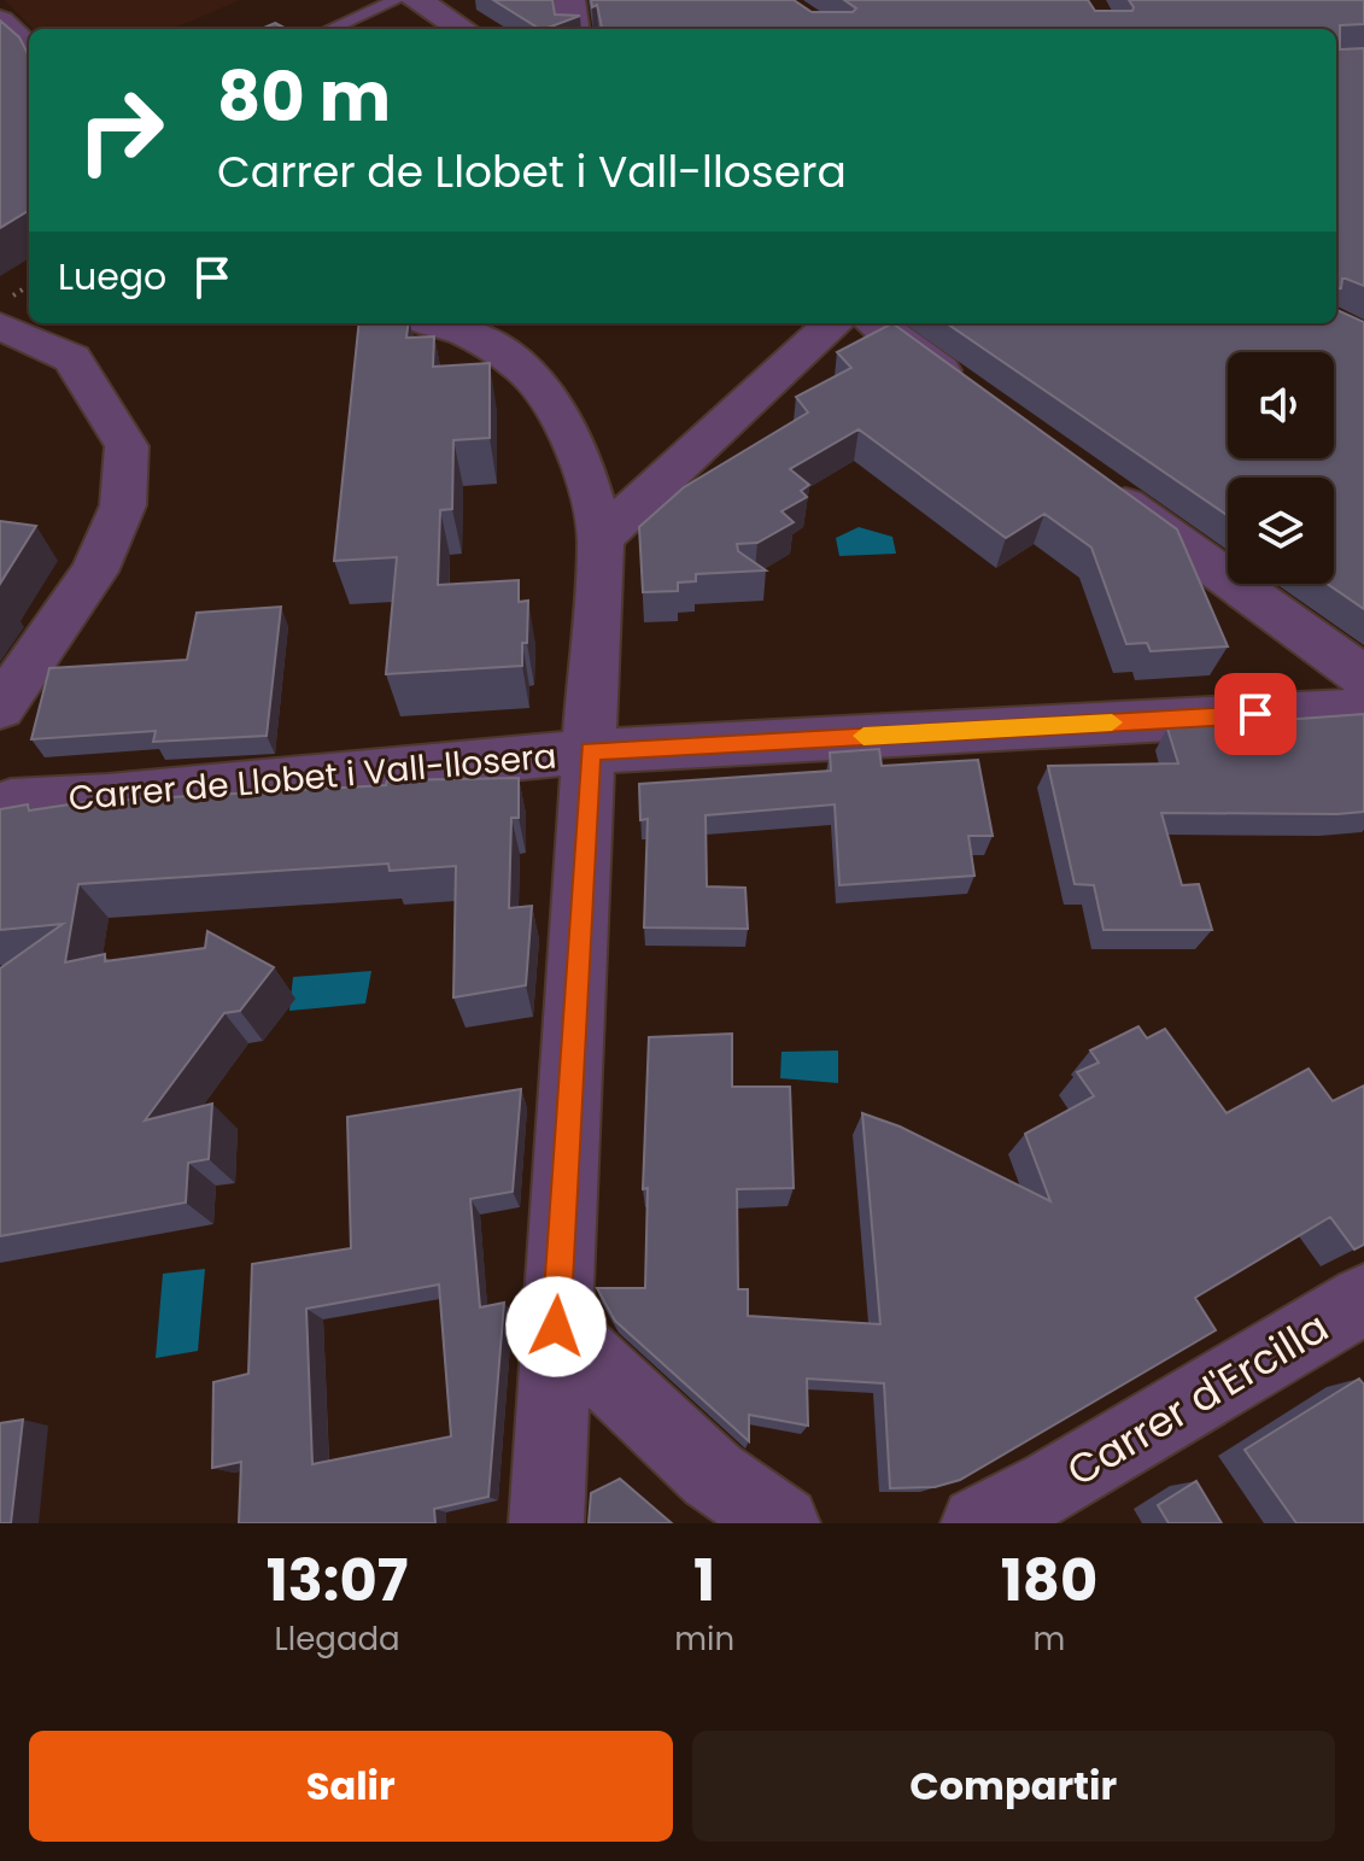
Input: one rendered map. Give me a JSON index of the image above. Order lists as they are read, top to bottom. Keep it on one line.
{"streets":{"street":["Carrer de Llobet i Vall-llosera","Carrer d'Ercilla"]},"page":{"turn":["80 m","Carrer de Llobet i Vall-llosera"],"then":"Luego","eta":["13:07","Llegada","1","min","180","m"],"buttons":["Salir","Compartir"]}}
